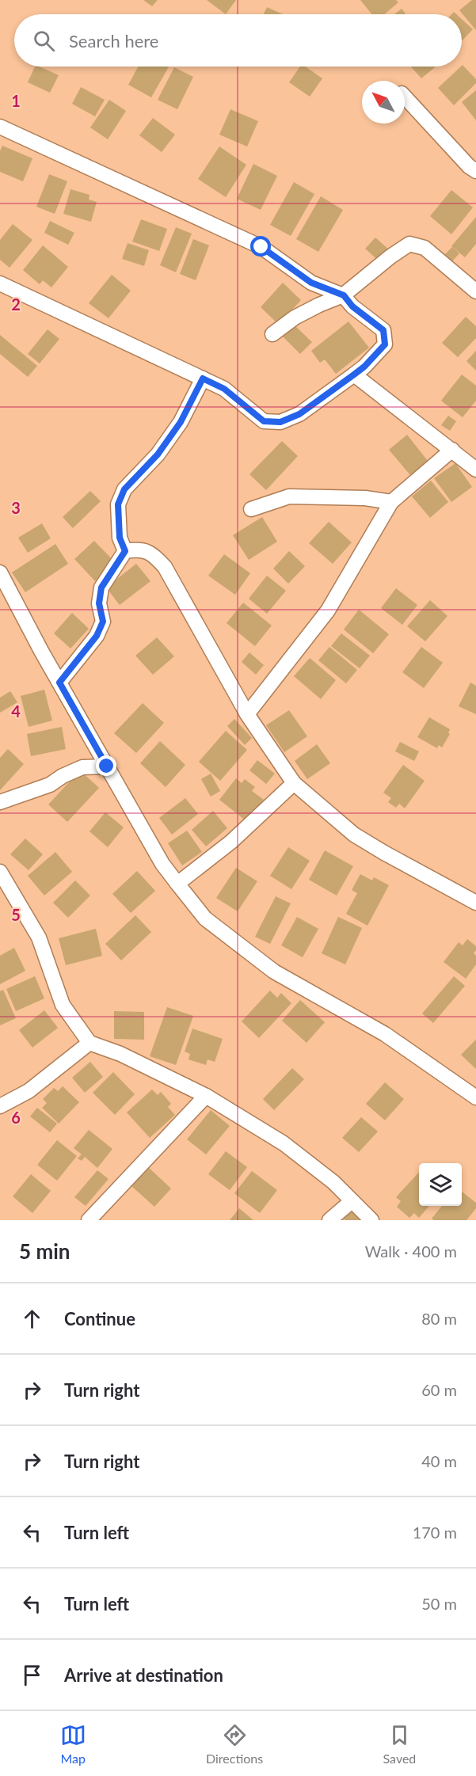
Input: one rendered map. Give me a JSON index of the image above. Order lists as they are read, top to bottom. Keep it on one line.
{"north":"top left","page":{"search":"Search here","heading":["5 min","Walk · 400 m"],"list":[["Continue","80 m"],["Turn right","60 m"],["Turn right","40 m"],["Turn left","170 m"],["Turn left","50 m"],"Arrive at destination"],"nav":["Map","Directions","Saved"]},"grid":{"rows":["1","2","3","4","5","6"]}}
